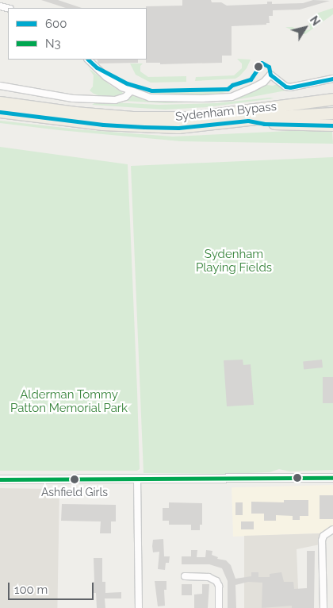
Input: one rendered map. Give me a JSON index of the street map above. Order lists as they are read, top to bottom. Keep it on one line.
{"streets":{"highway":["Sydenham Bypass"]},"parks":["Sydenham Playing Fields","Alderman Tommy Patton Memorial Park"],"places":["Ashfield Girls"],"lines":["transit line 600","transit line N3"],"legend":["600","N3"],"scale_bar":"100 m","north":"top right"}
